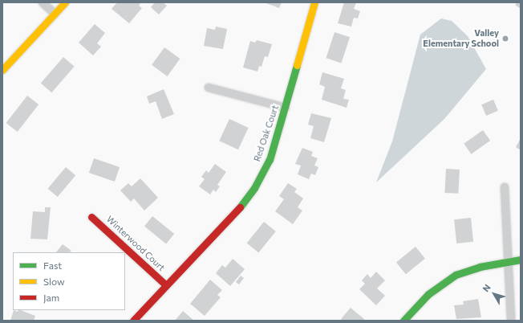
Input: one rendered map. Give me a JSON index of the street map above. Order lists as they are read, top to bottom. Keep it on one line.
{"streets":{"street":["Red Oak Court","Winterwood Court"]},"crossings":[["Red Oak Court","Winterwood Court"]],"places":["Valley Elementary School"],"legend":["Fast","Slow","Jam"],"north":"top left"}
